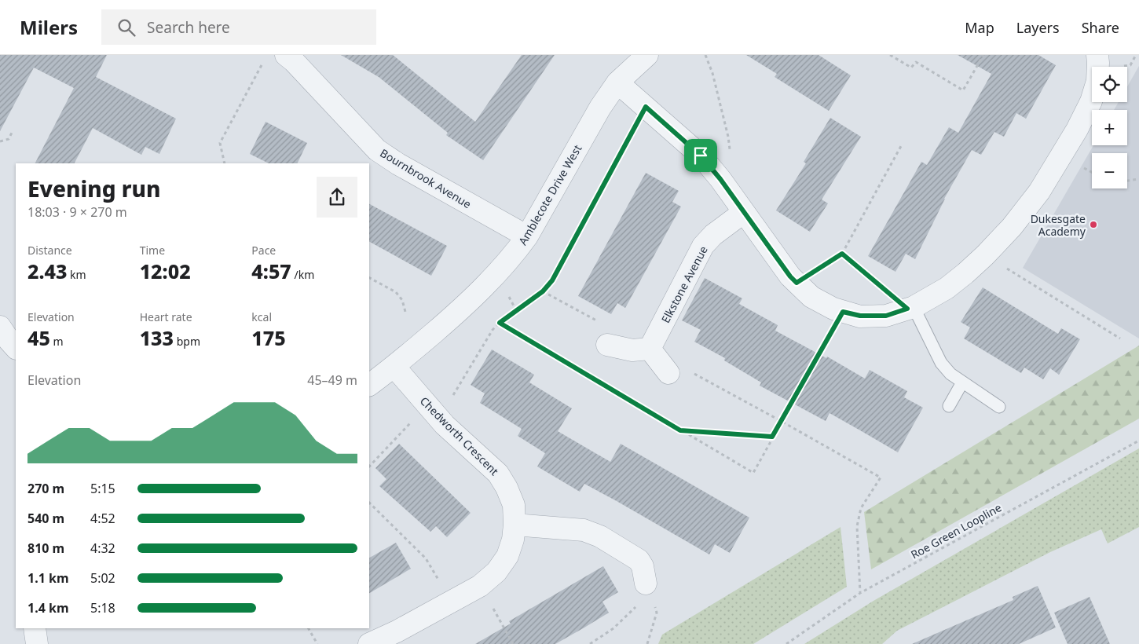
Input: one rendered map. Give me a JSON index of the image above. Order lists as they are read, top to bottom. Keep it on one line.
{"streets":{"street":["Bournbrook Avenue","Amblecote Drive West","Elkstone Avenue","Chedworth Crescent"],"path":["Roe Green Loopline"]},"crossings":[["Bournbrook Avenue","Amblecote Drive West"],["Amblecote Drive West","Chedworth Crescent"]],"places":["Dukesgate Academy"],"page":{"header":"Milers","search":"Search here","nav":["Map","Layers","Share"],"map_buttons":["+","−"],"heading":["Evening run","18:03 · 9 × 270 m"],"stats":[["Distance","2.43 km"],["Time","12:02"],["Pace","4:57 /km"],["Elevation","45 m"],["Heart rate","133 bpm"],["kcal","175"]],"chart":["Elevation","45–49 m"],"list":[{"name":"270 m","note":"5:15"},{"name":"540 m","note":"4:52"},{"name":"810 m","note":"4:32"},{"name":"1.1 km","note":"5:02"},{"name":"1.4 km","note":"5:18"}]}}
